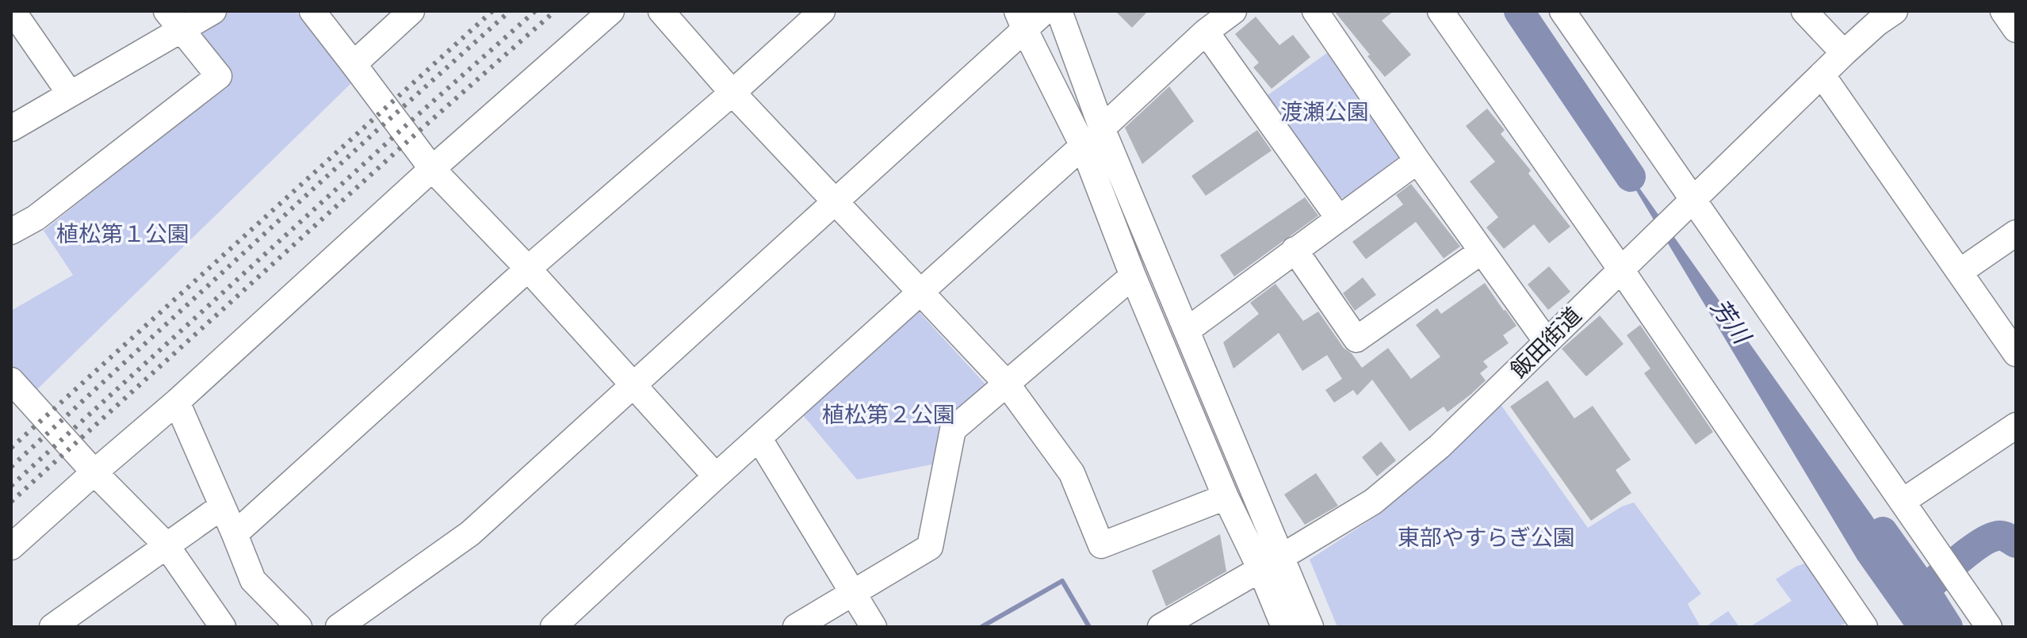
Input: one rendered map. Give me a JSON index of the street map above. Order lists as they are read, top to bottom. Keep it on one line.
{"streets":{"street":["飯田街道"]},"water":["芳川"],"parks":["渡瀬公園","植松第１公園","植松第２公園","東部やすらぎ公園"]}
